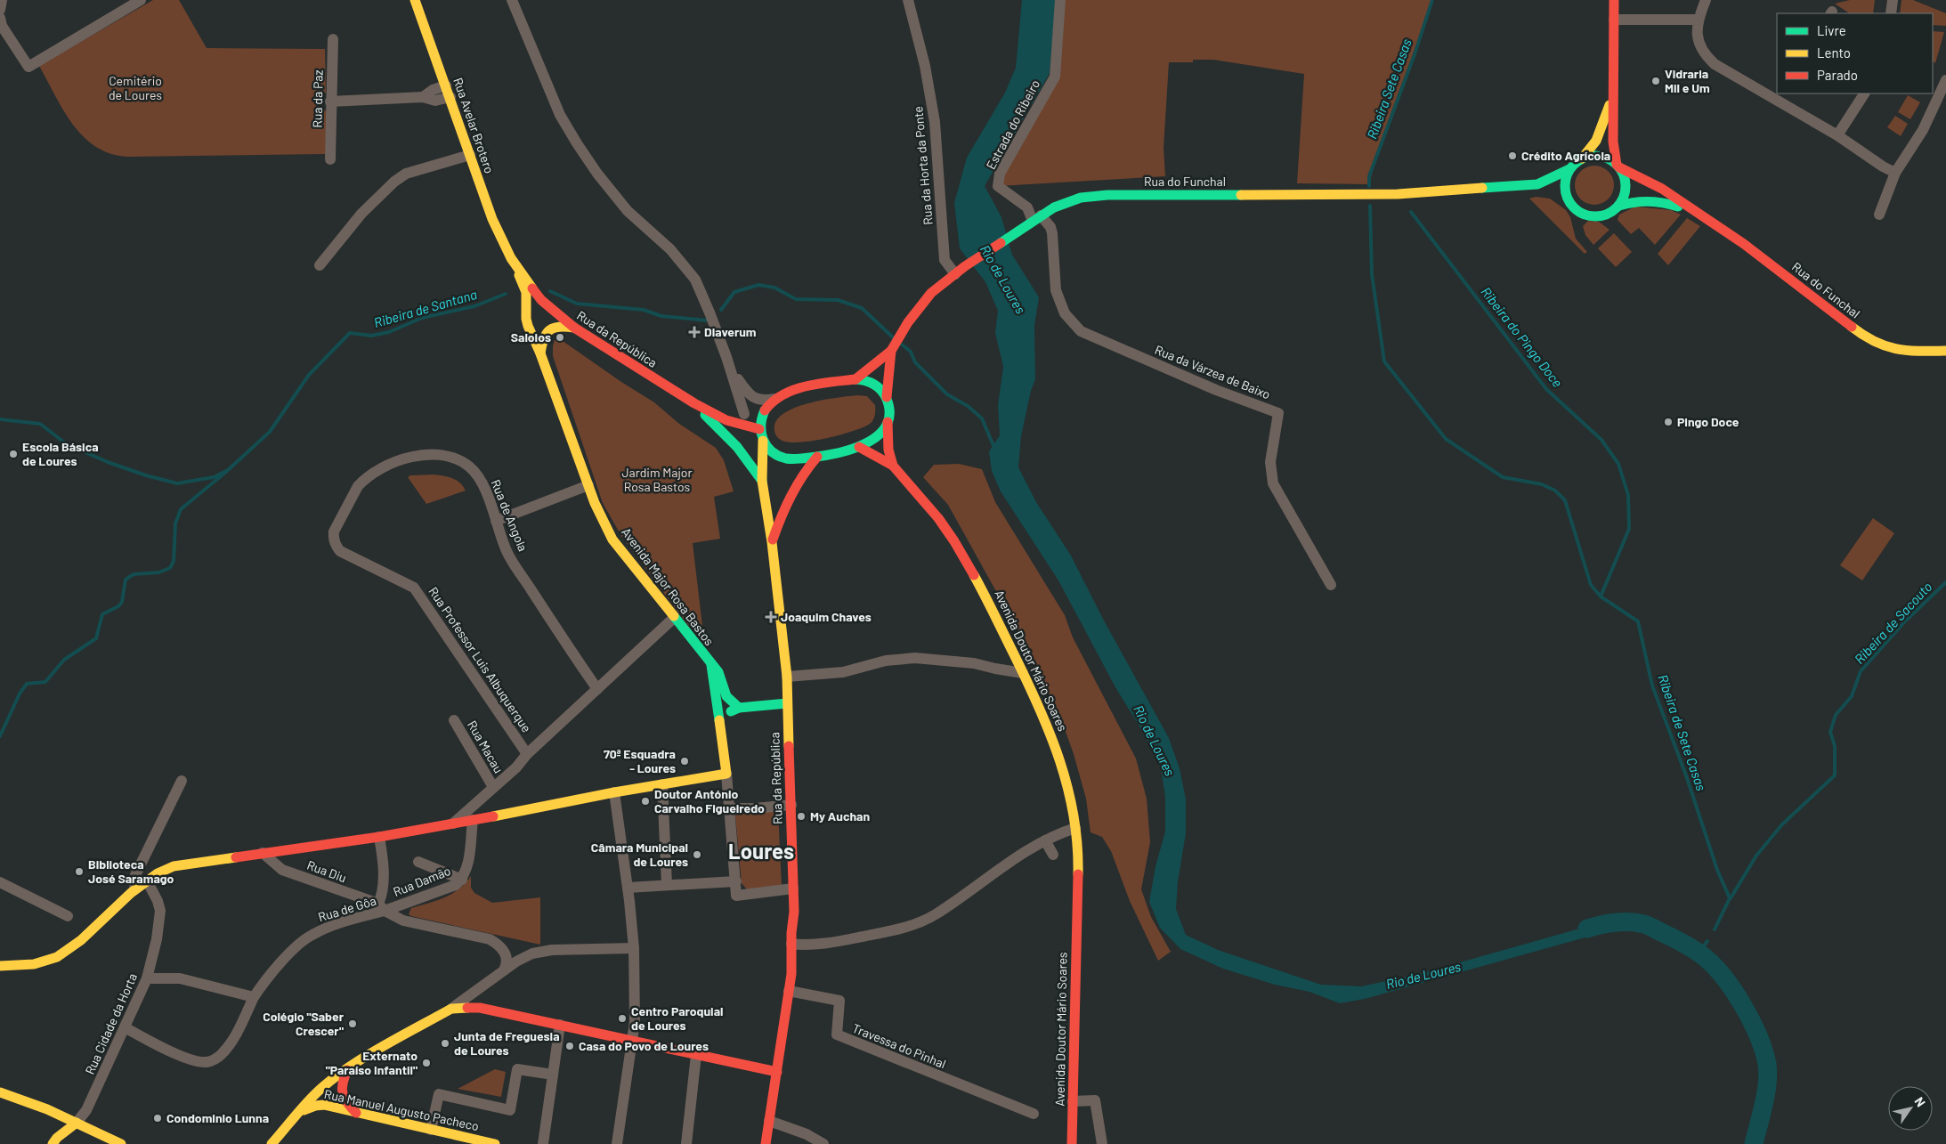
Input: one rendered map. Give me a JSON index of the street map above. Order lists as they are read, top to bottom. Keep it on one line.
{"streets":{"main road":["Rua Avelar Brotero","Rua do Funchal","Rua da República","Avenida Major Rosa Bastos","Avenida Doutor Mário Soares","Rua Manuel Augusto Pacheco"],"street":["Rua da Paz","Estrada do Ribeiro","Rua da Horta da Ponte","Rua da Várzea de Baixo","Rua de Angola","Rua Professor Luis Albuquerque","Rua Macau","Rua Diu","Rua Damão","Rua de Gôa","Rua Cidade da Horta","Travessa do Pinhal"]},"crossings":[["Estrada do Ribeiro","Rua do Funchal"],["Estrada do Ribeiro","Rua da Várzea de Baixo"],["Rua Avelar Brotero","Rua da República"],["Rua da Horta da Ponte","Rua do Funchal"],["Rua do Funchal","Rua da Várzea de Baixo"],["Rua do Funchal","Avenida Doutor Mário Soares"],["Rua da República","Travessa do Pinhal"],["Rua de Angola","Rua Professor Luis Albuquerque"],["Rua Diu","Rua Damão"],["Rua Diu","Rua de Gôa"],["Rua Damão","Rua de Gôa"],["Rua de Gôa","Rua Cidade da Horta"]],"districts":["Loures"],"water":["Ribeira Sete Casas","Rio de Loures","Ribeira de Santana","Ribeira do Pingo Doce","Ribeira de Sacouto","Ribeira de Sete Casas"],"parks":["Cemitério de Loures","Jardim Major Rosa Bastos"],"places":{"other":["Vidraria Mil e Um","Crédito Agrícola","Saloios","Pingo Doce","Escola Básica de Loures","70ª Esquadra - Loures","Doutor António Carvalho Figueiredo","My Auchan","Câmara Municipal de Loures","Biblioteca José Saramago","Centro Paroquial de Loures","Colégio \"Saber Crescer\"","Junta de Freguesia de Loures","Casa do Povo de Loures","Externato \"Paraíso Infantil\"","Condominio Lunna"],"health":["Diaverum","Joaquim Chaves"]},"legend":["Livre","Lento","Parado"],"north":"top right"}
